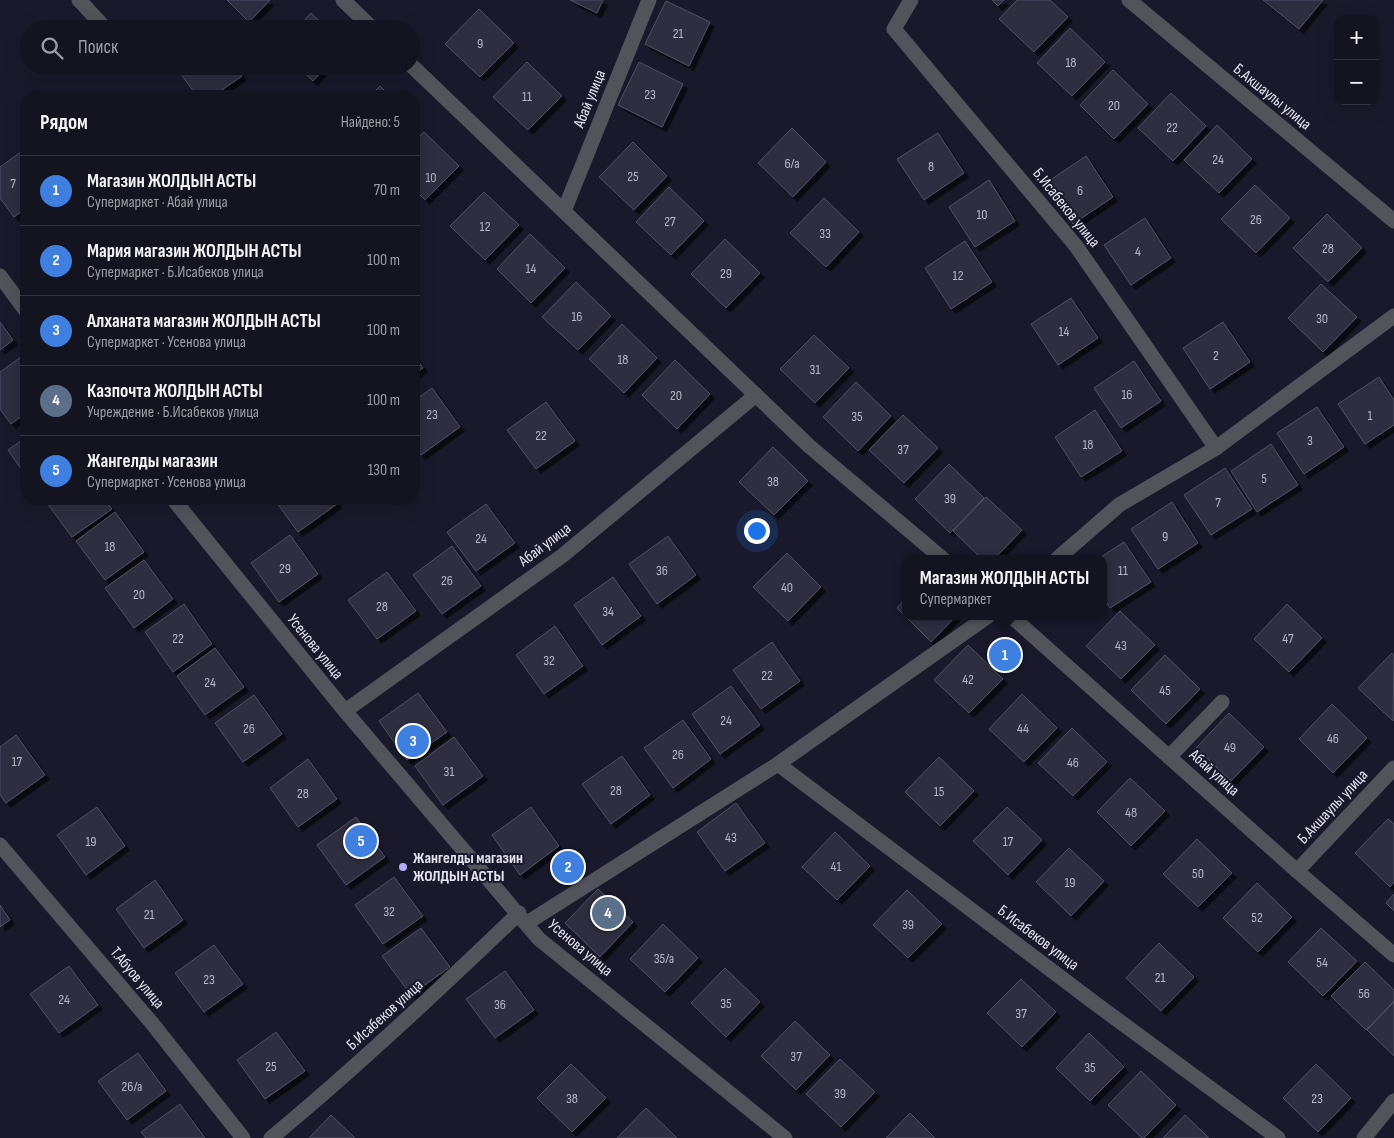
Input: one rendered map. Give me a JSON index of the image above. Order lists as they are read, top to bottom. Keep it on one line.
{"streets":{"street":["Б.Акшаулы улица","Абай улица","Б.Исабеков улица","Усенова улица","Т.Абуов улица"]},"crossings":[["Б.Акшаулы улица","Абай улица"],["Абай улица","Усенова улица"],["Б.Исабеков улица","Усенова улица"]],"places":["Жангелды магазин ЖОЛДЫН АСТЫ"],"house_numbers":["21","9","18","23","11","20","22","24","6/a","8","25","10","7","6","10","26","27","12","33","28","4","14","29","12","16","30","14","2","18","31","16","20","23","1","35","22","3","18","37","5","38","39","7","9","24","18","29","36","11","26","40","20","28","34","22","47","43","32","22","42","24","45","24","26","44","46","49","26","17","46","31","28","15","28","48","43","19","17","41","50","19","32","21","52","39","35/a","54","21","23","56","24","35","36","37","37","25","35","26/a","39","38","23"],"page":{"map_buttons":["+","−"],"search":"Поиск","heading":["Рядом","Найдено: 5"],"list":[{"mark":"1","name":"Магазин ЖОЛДЫН АСТЫ","note":"Супермаркет · Абай улица","value":"70 m"},{"mark":"2","name":"Мария магазин ЖОЛДЫН АСТЫ","note":"Супермаркет · Б.Исабеков улица","value":"100 m"},{"mark":"3","name":"Алханата магазин ЖОЛДЫН АСТЫ","note":"Супермаркет · Усенова улица","value":"100 m"},{"mark":"4","name":"Казпочта ЖОЛДЫН АСТЫ","note":"Учреждение · Б.Исабеков улица","value":"100 m"},{"mark":"5","name":"Жангелды магазин","note":"Супермаркет · Усенова улица","value":"130 m"}],"popup":["Магазин ЖОЛДЫН АСТЫ","Супермаркет"],"pins":["1","3","5","2","4"]}}
